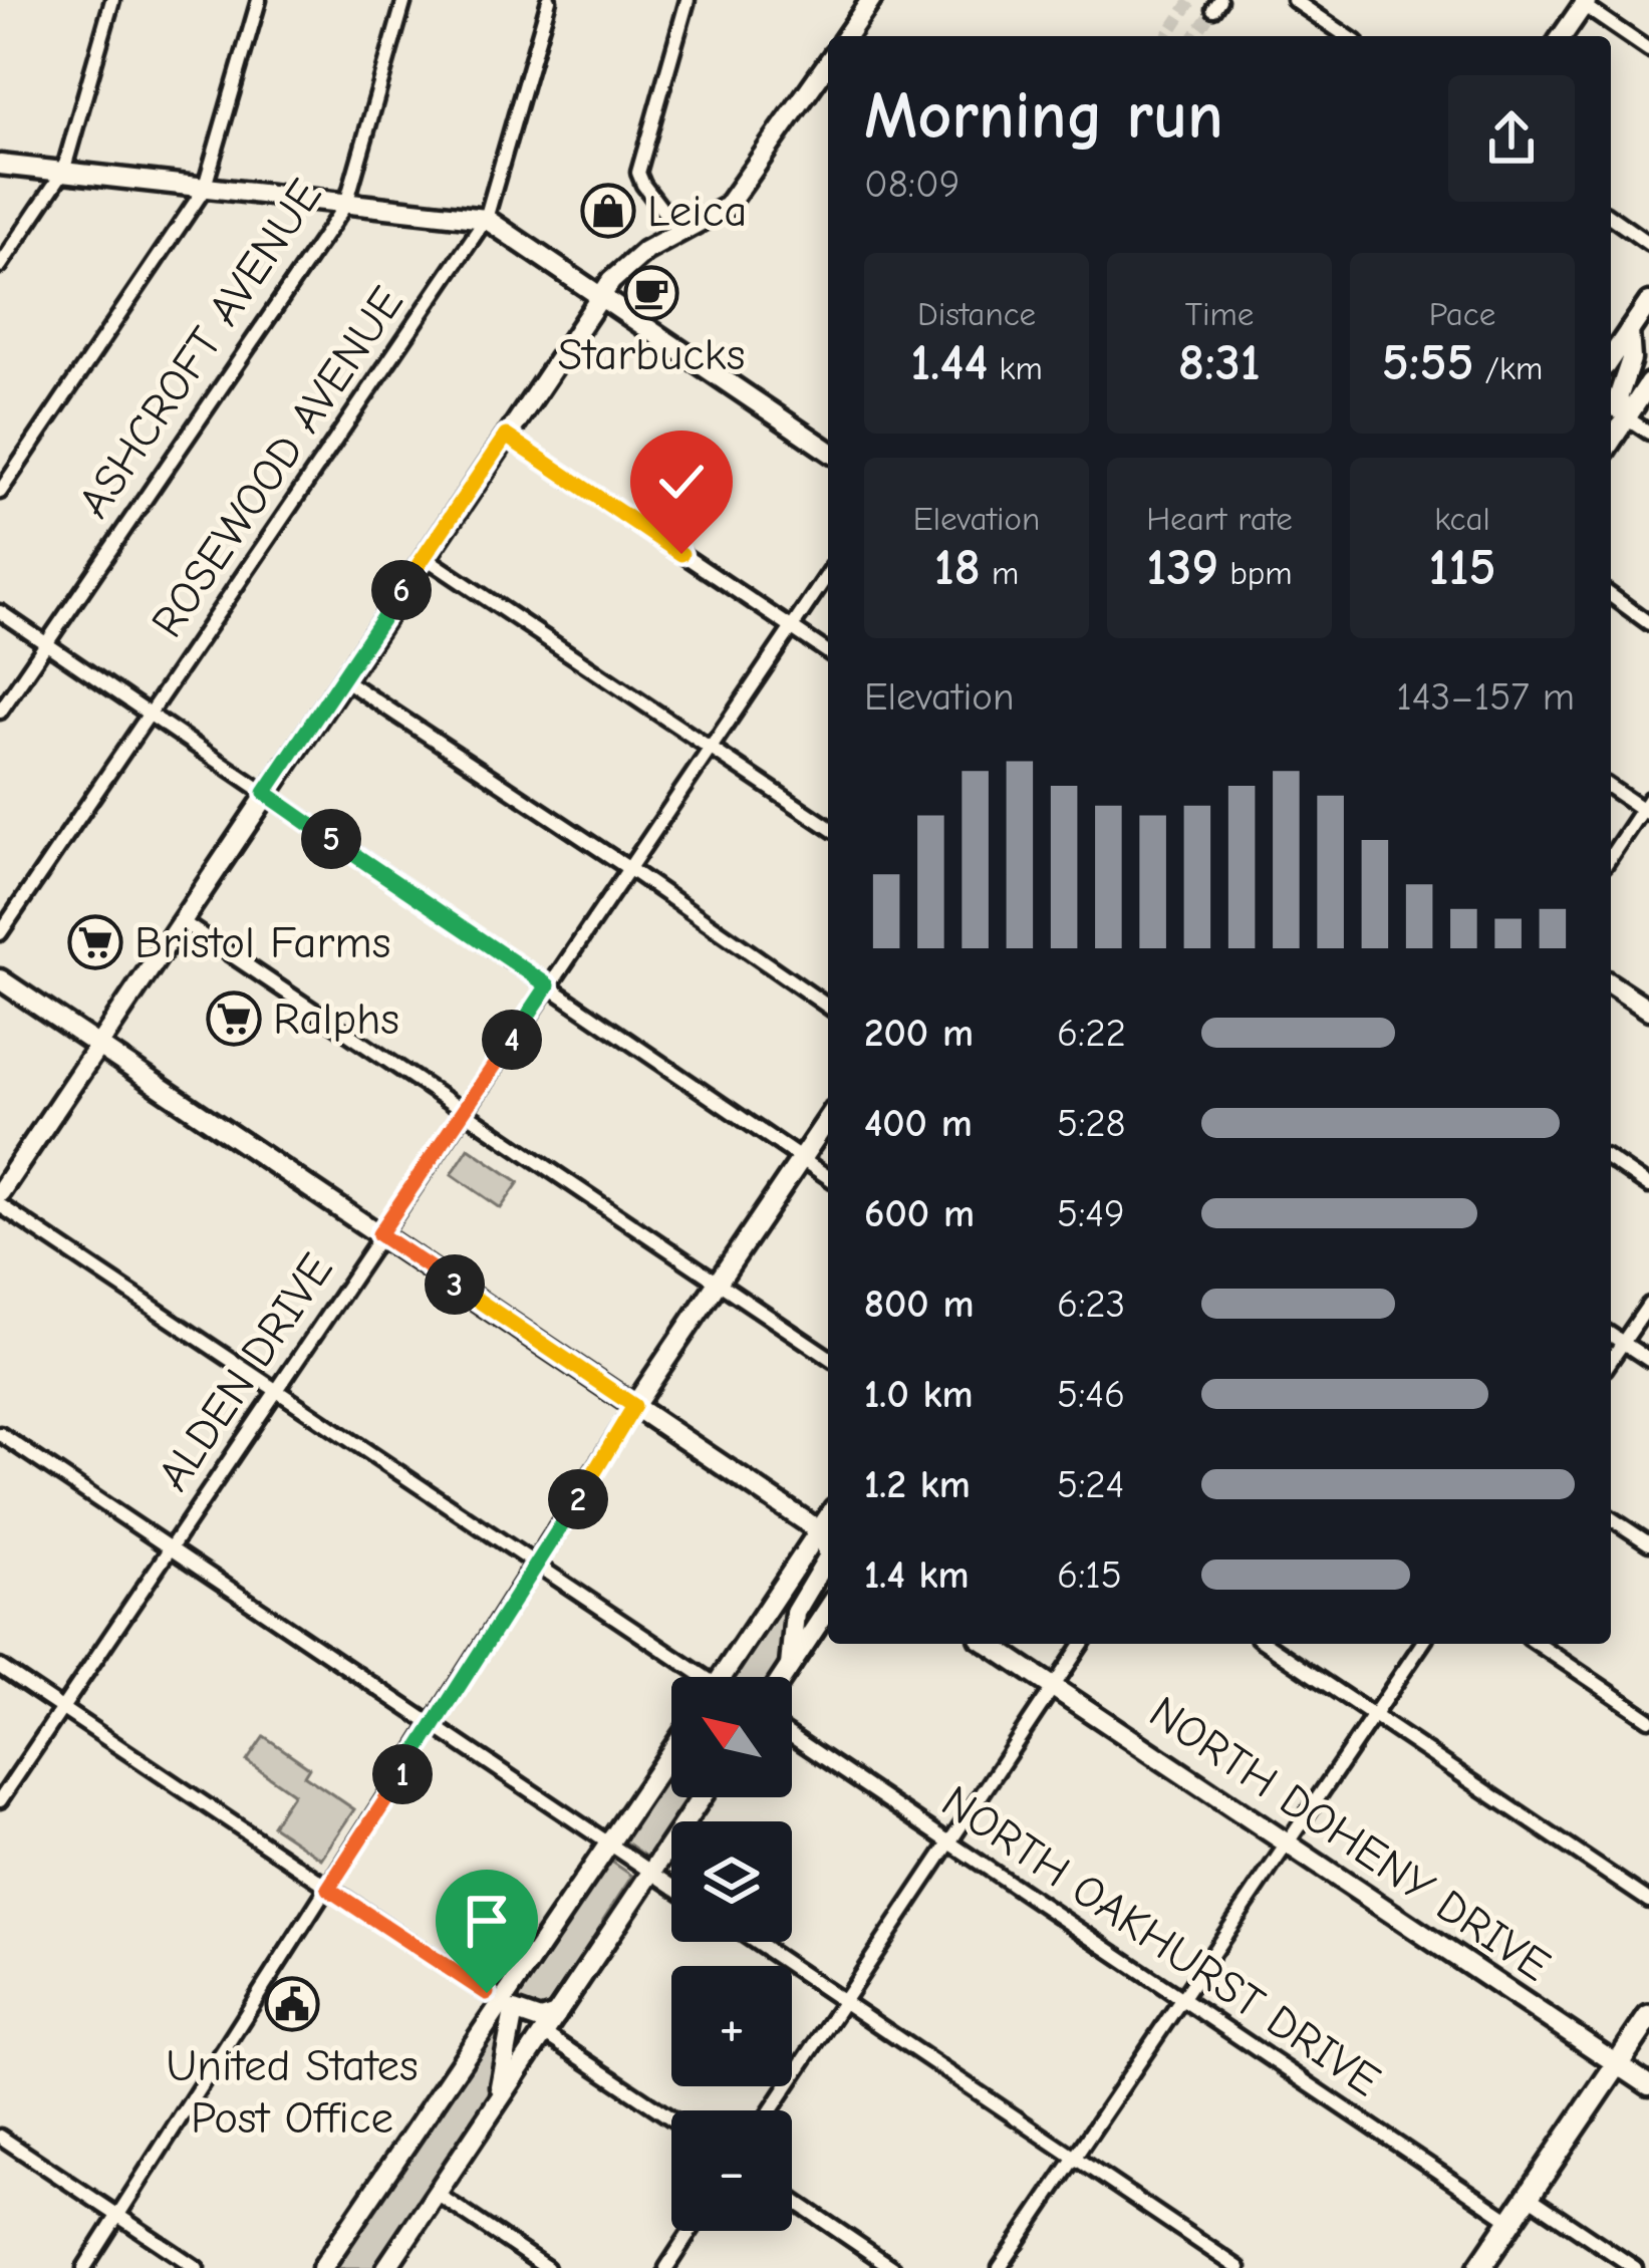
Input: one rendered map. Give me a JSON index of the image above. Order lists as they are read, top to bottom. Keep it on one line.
{"streets":{"main road":["NORTH DOHENY DRIVE"],"street":["ASHCROFT AVENUE","ROSEWOOD AVENUE","ALDEN DRIVE","NORTH OAKHURST DRIVE"]},"places":{"shop":["Leica"],"cafe":["Starbucks"],"supermarket":["Bristol Farms","Ralphs"],"public building":["United States Post Office"]},"north":"top left","page":{"heading":["Morning run","08:09"],"stats":[["Distance","1.44 km"],["Time","8:31"],["Pace","5:55 /km"],["Elevation","18 m"],["Heart rate","139 bpm"],["kcal","115"]],"pins":["6","5","4","3","2","1"],"chart":["Elevation","143–157 m"],"list":[{"name":"200 m","note":"6:22"},{"name":"400 m","note":"5:28"},{"name":"600 m","note":"5:49"},{"name":"800 m","note":"6:23"},{"name":"1.0 km","note":"5:46"},{"name":"1.2 km","note":"5:24"},{"name":"1.4 km","note":"6:15"}],"map_buttons":["+","−"]}}
